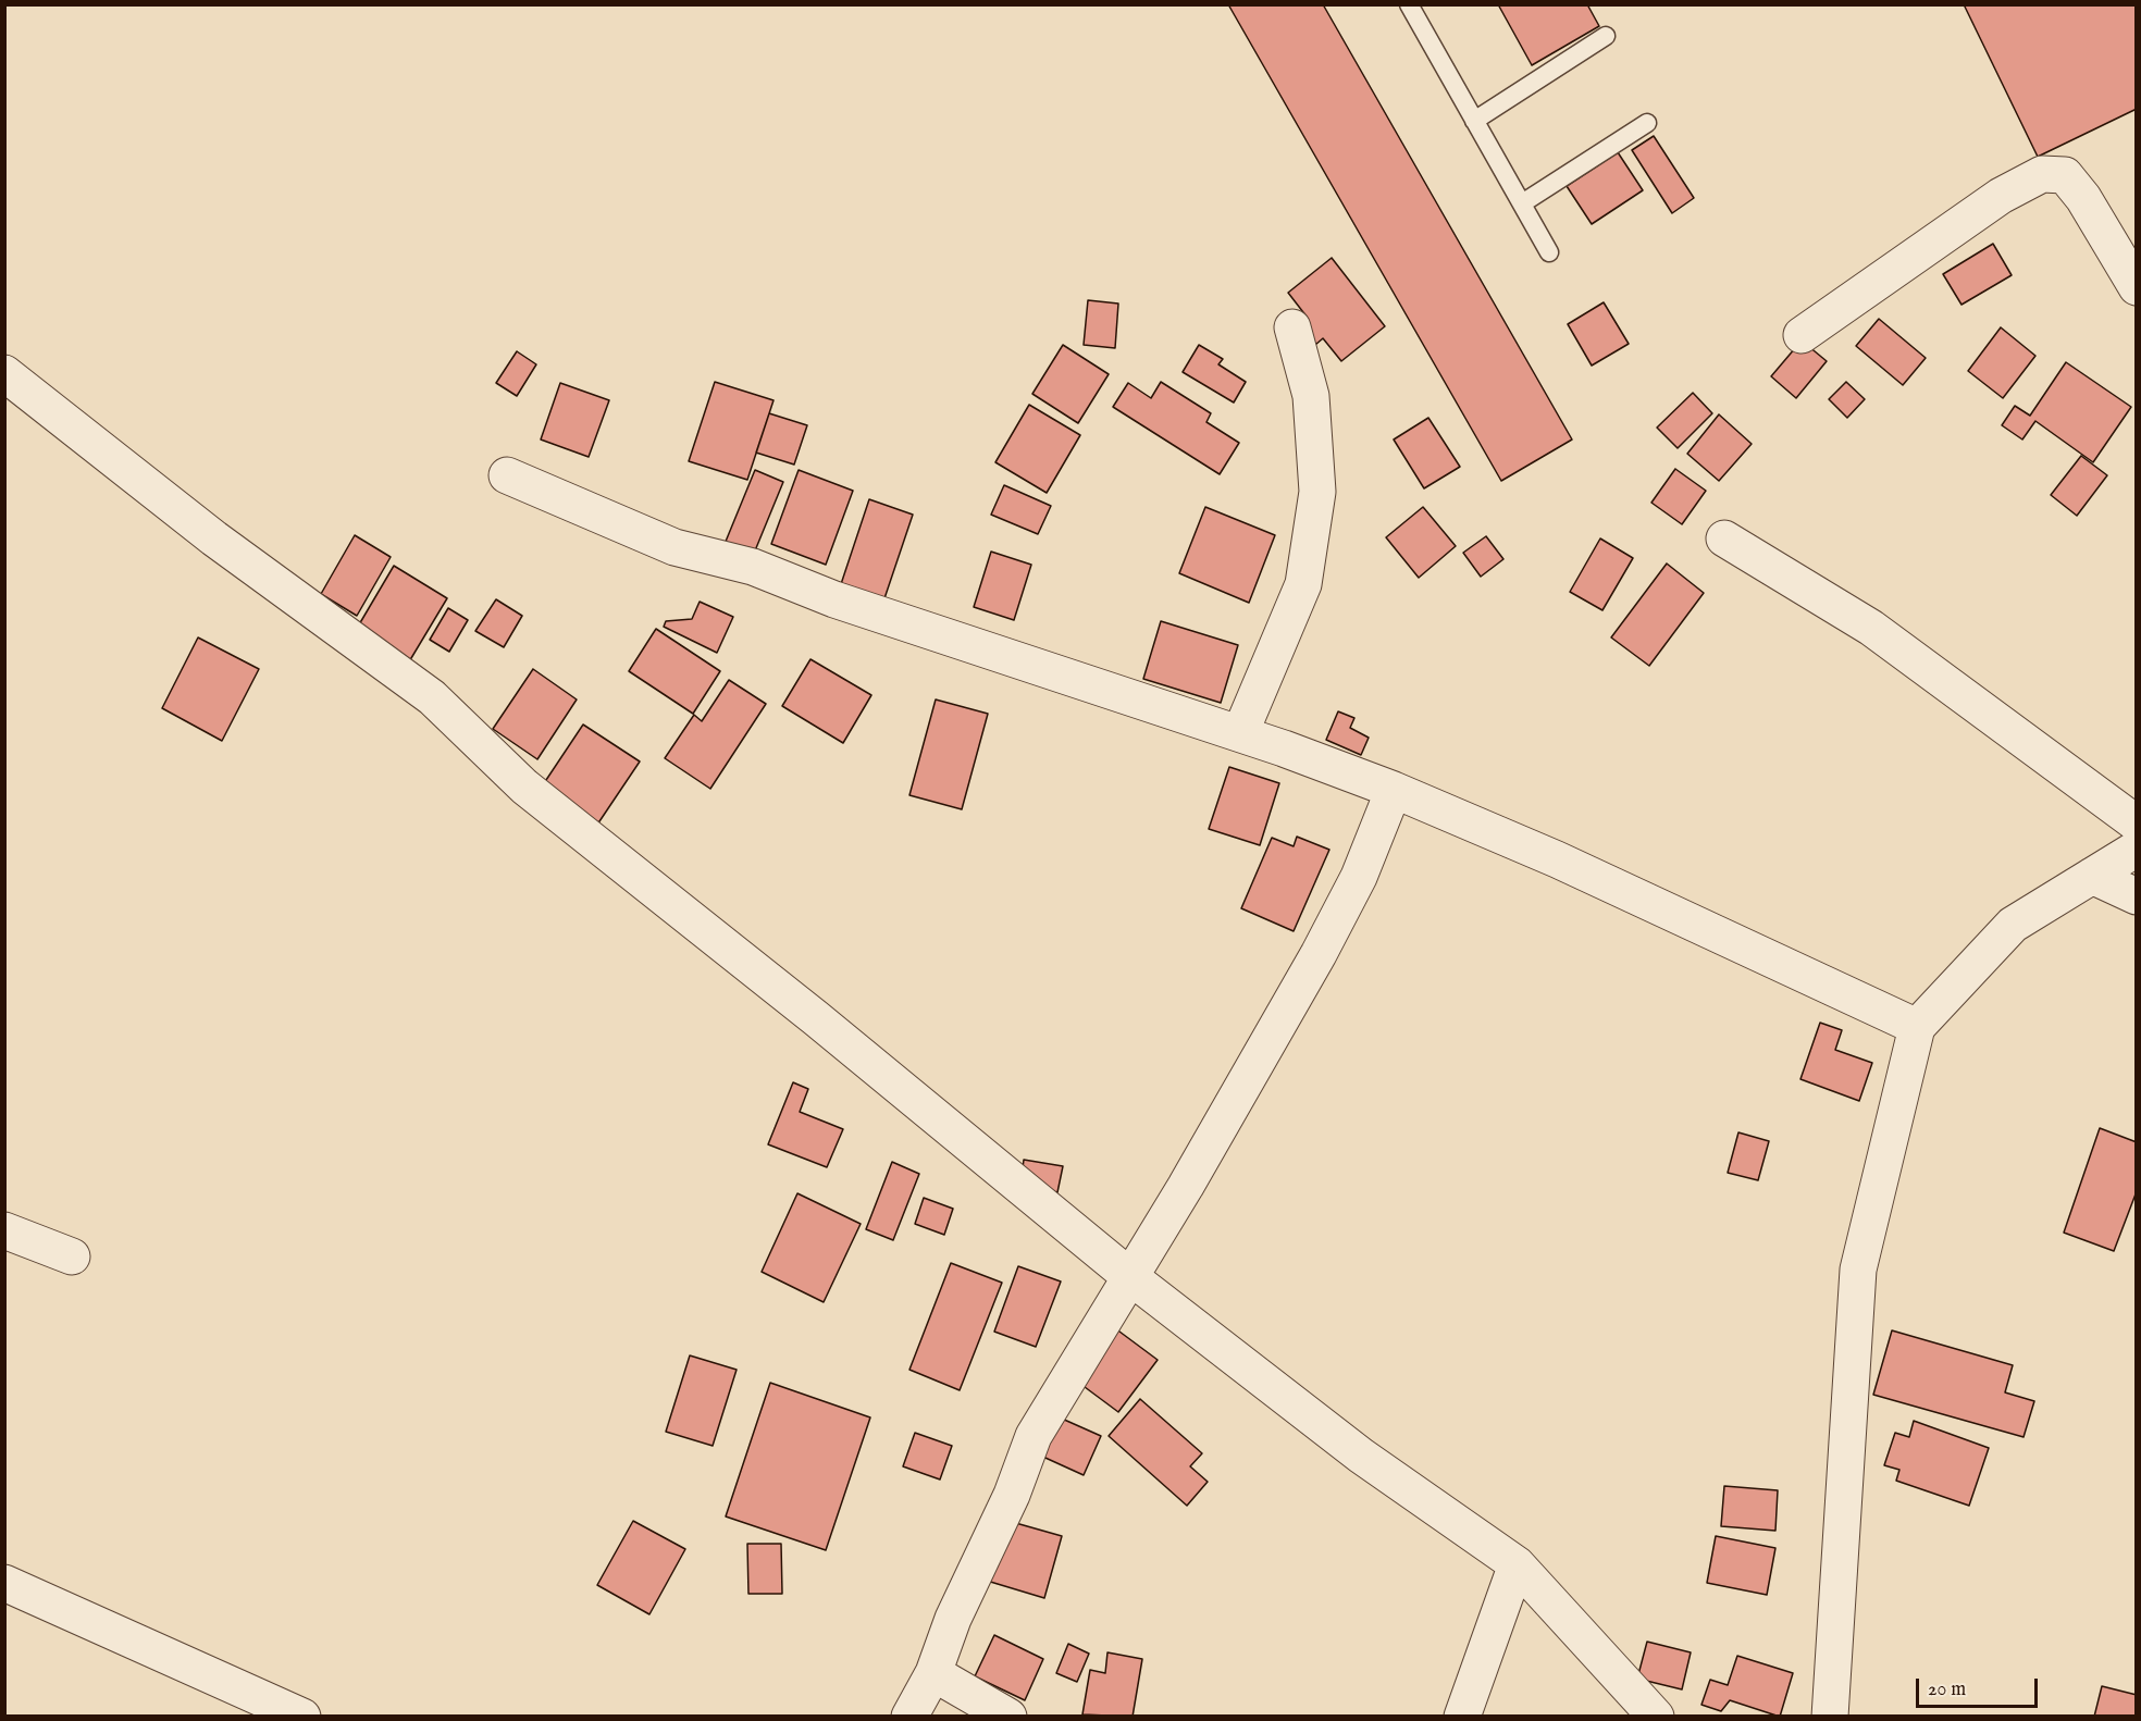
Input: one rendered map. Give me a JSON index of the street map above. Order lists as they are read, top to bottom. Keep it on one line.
{"scale_bar":"20 m"}
